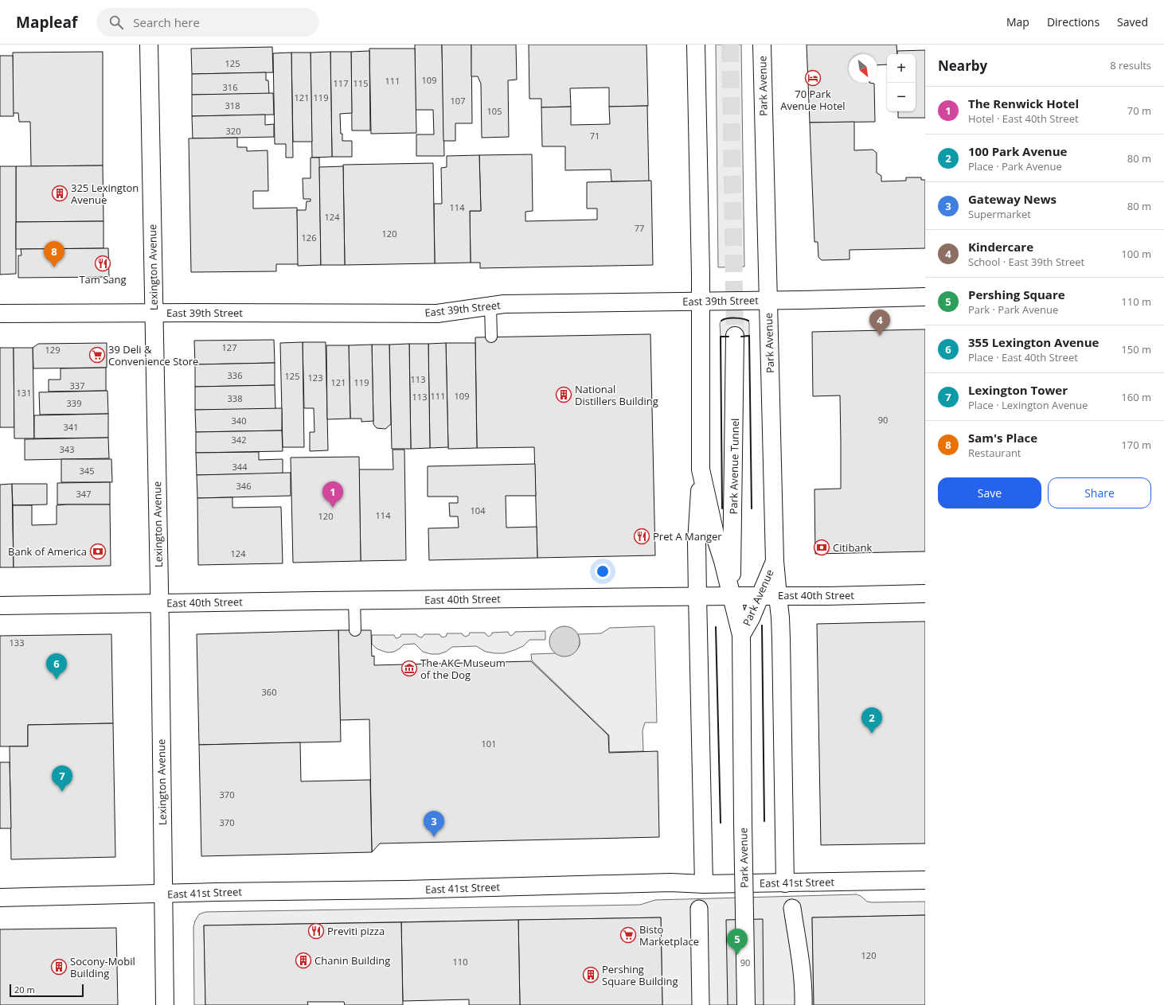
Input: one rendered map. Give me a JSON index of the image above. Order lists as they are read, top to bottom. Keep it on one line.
{"streets":{"street":["Park Avenue","Lexington Avenue","East 39th Street","Park Avenue Tunnel","East 40th Street","East 41st Street"]},"crossings":[["Park Avenue","East 39th Street"],["Park Avenue","Park Avenue Tunnel"],["Park Avenue","East 40th Street"],["Park Avenue","East 41st Street"],["Lexington Avenue","East 39th Street"],["Lexington Avenue","East 40th Street"],["Lexington Avenue","East 41st Street"],["Park Avenue Tunnel","East 40th Street"]],"places":{"hotel":["70 Park Avenue Hotel"],"building":["325 Lexington Avenue","National Distillers Building","Chanin Building","Socony-Mobil Building","Pershing Square Building"],"restaurant":["Tam Sang","Pret A Manger","Previti pizza"],"supermarket":["39 Deli & Convenience Store","Bisto Marketplace"],"bank":["Citibank","Bank of America"],"museum":["The AKC Museum of the Dog"]},"house_numbers":["125","109","111","117","115","316","121","119","107","318","105","320","71","114","124","77","120","126","127","129","336","125","123","113","121","119","337","131","111","109","113","338","339","90","340","341","342","343","344","345","346","347","104","114","120","124","133","360","101","370","370","120","110","90"],"scale_bar":"20 m","north":"bottom right","page":{"header":"Mapleaf","search":"Search here","nav":["Map","Directions","Saved"],"heading":["Nearby","8 results"],"map_buttons":["+","−"],"list":[{"mark":"1","name":"The Renwick Hotel","note":"Hotel · East 40th Street","value":"70 m"},{"mark":"2","name":"100 Park Avenue","note":"Place · Park Avenue","value":"80 m"},{"mark":"3","name":"Gateway News","note":"Supermarket","value":"80 m"},{"mark":"4","name":"Kindercare","note":"School · East 39th Street","value":"100 m"},{"mark":"5","name":"Pershing Square","note":"Park · Park Avenue","value":"110 m"},{"mark":"6","name":"355 Lexington Avenue","note":"Place · East 40th Street","value":"150 m"},{"mark":"7","name":"Lexington Tower","note":"Place · Lexington Avenue","value":"160 m"},{"mark":"8","name":"Sam's Place","note":"Restaurant","value":"170 m"}],"pins":["8","4","1","6","2","7","3","5"],"buttons":["Save","Share"],"scale":"20 m"}}
